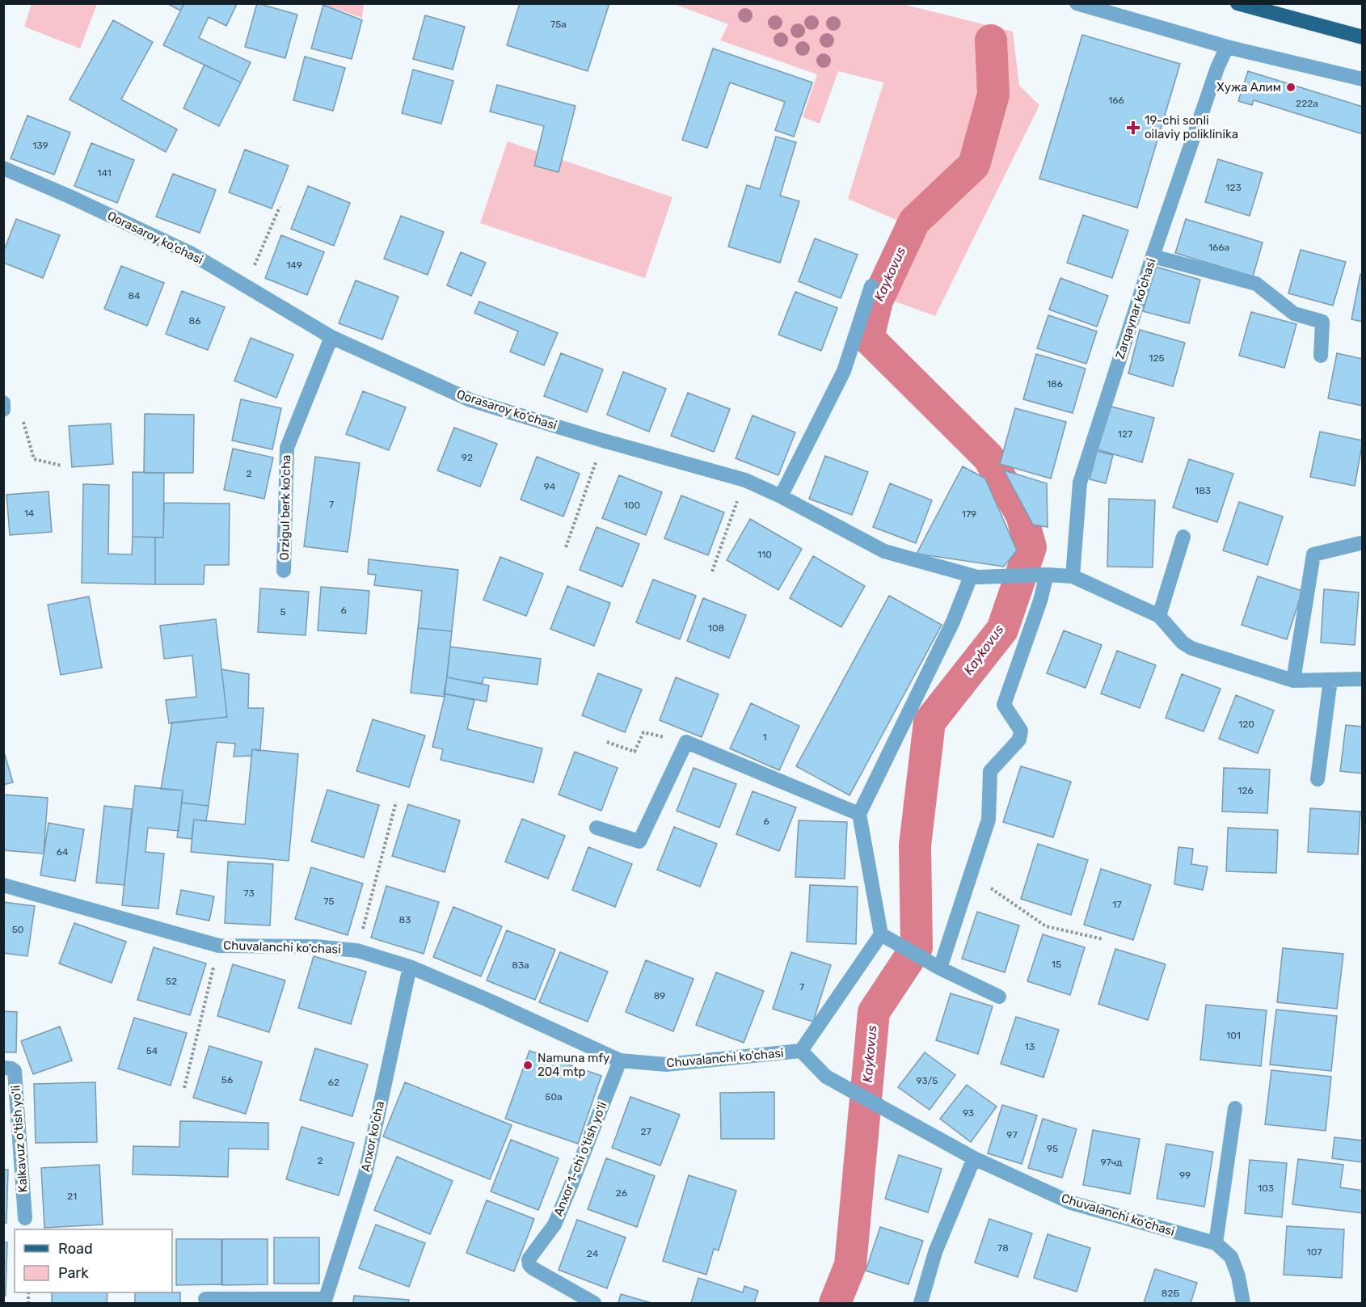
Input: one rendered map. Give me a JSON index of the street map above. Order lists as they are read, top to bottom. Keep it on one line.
{"streets":{"street":["Qorasaroy ko'chasi","Zarqaynar ko'chasi","Orzigul berk ko'cha","Chuvalanchi ko'chasi","Anxor ko'cha","Kalkavuz o'tish yo'li","Anxor 1-chi o'tish yo'li"]},"crossings":[["Qorasaroy ko'chasi","Zarqaynar ko'chasi"],["Qorasaroy ko'chasi","Orzigul berk ko'cha"],["Chuvalanchi ko'chasi","Anxor ko'cha"],["Chuvalanchi ko'chasi","Anxor 1-chi o'tish yo'li"]],"water":["Kaykovus"],"places":{"other":["Хужа Алим","Namuna mfy 204 mtp"],"health":["19-chi sonli oilaviy poliklinika"]},"house_numbers":["75a","166","222а","139","141","123","166а","149","84","86","125","186","127","92","2","94","183","7","100","14","179","110","6","5","108","120","1","126","6","64","73","75","17","83","50","15","83a","52","7","89","101","13","54","56","93/5","62","50a","93","27","97","95","2","97чд","99","103","26","21","78","107","24","82Б"],"legend":["Road","Park"]}
